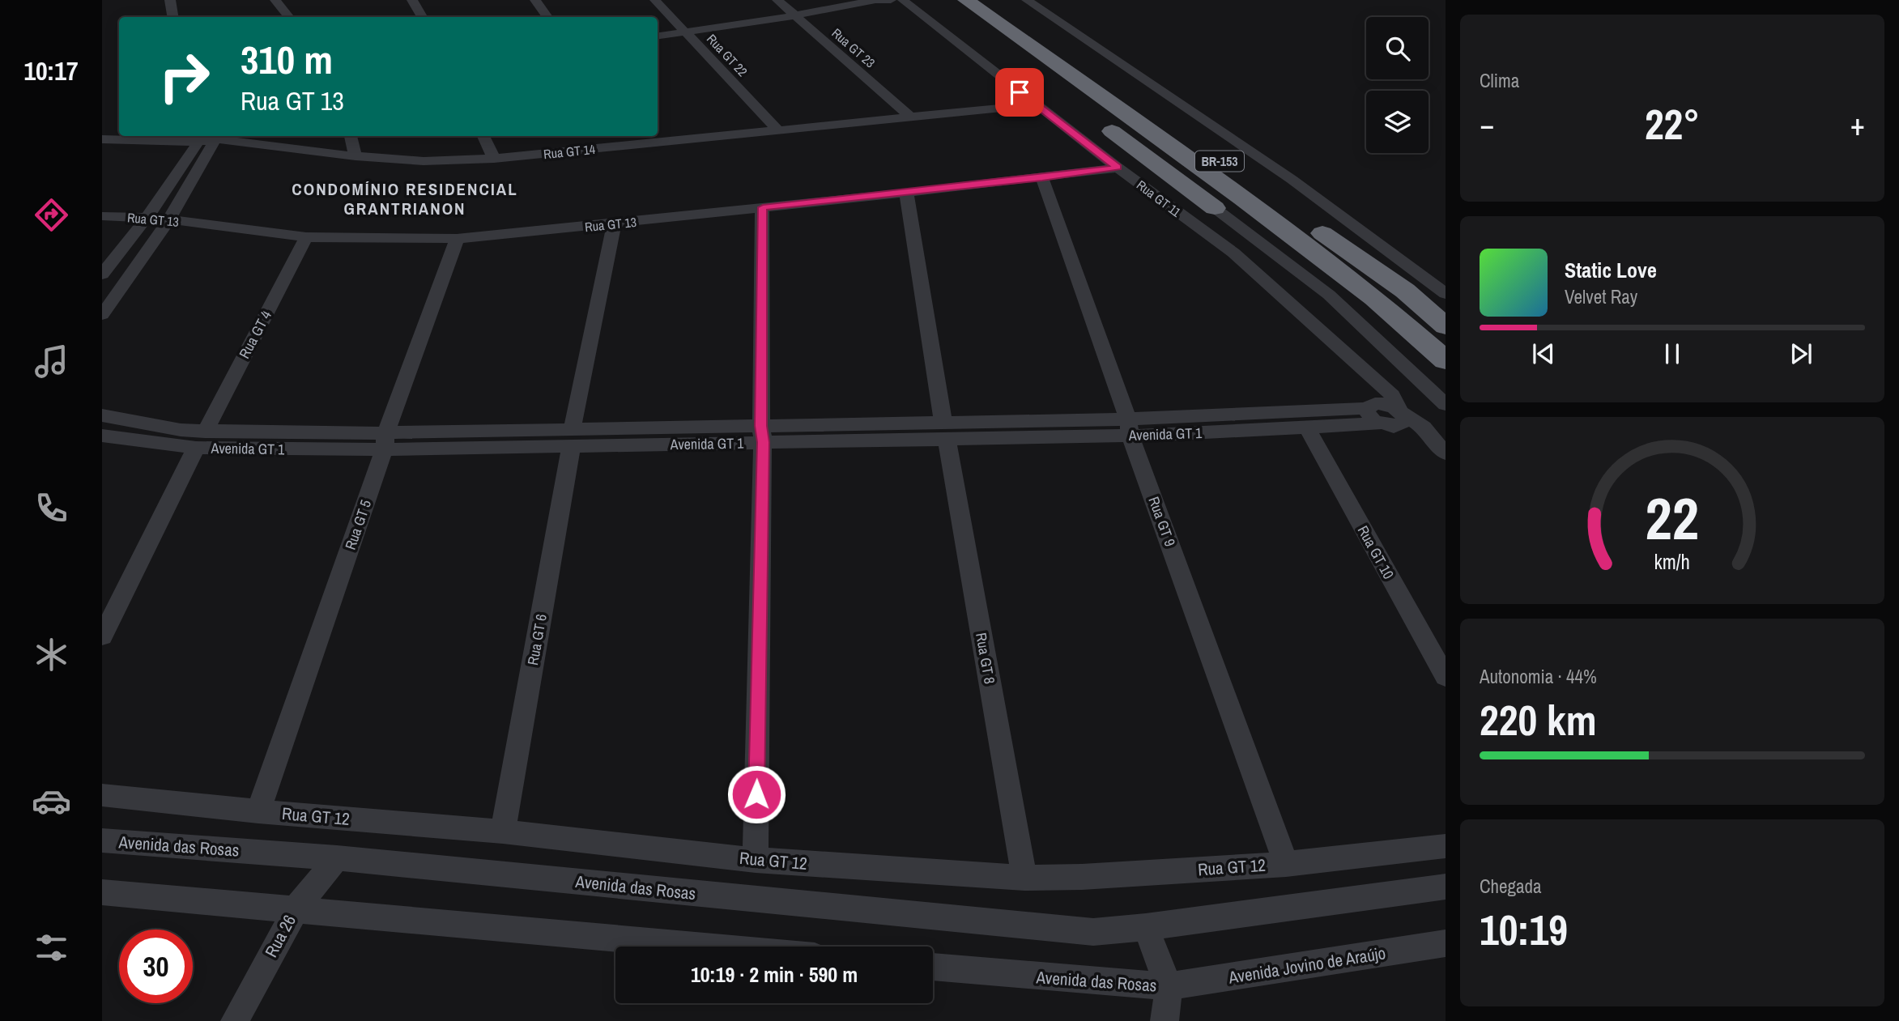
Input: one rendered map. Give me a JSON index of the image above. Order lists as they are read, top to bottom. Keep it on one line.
{"streets":{"highway":["BR-153"],"street":["Rua GT 23","Rua GT 22","Rua GT 14","Rua GT 11","Rua GT 13","Rua GT 4","Avenida GT 1","Rua GT 9","Rua GT 5","Rua GT 10","Rua GT 6","Rua GT 8","Rua GT 12","Avenida das Rosas","Rua 26","Avenida Jovino de Araújo"]},"crossings":[["Rua GT 23","Rua GT 14"],["Rua GT 23","Rua GT 11"],["Rua GT 22","Rua GT 14"],["Rua GT 14","Rua GT 11"],["Rua GT 11","Rua GT 13"],["Rua GT 11","Avenida GT 1"],["Rua GT 13","Rua GT 4"],["Rua GT 13","Rua GT 9"],["Rua GT 13","Rua GT 5"],["Rua GT 13","Rua GT 6"],["Rua GT 13","Rua GT 8"],["Rua GT 4","Avenida GT 1"],["Avenida GT 1","Rua GT 9"],["Avenida GT 1","Rua GT 5"],["Avenida GT 1","Rua GT 10"],["Avenida GT 1","Rua GT 6"],["Avenida GT 1","Rua GT 8"],["Rua GT 9","Rua GT 12"],["Rua GT 5","Rua GT 12"],["Rua GT 6","Rua GT 12"],["Rua GT 8","Rua GT 12"],["Avenida das Rosas","Rua 26"],["Avenida das Rosas","Avenida Jovino de Araújo"]],"districts":["CONDOMÍNIO RESIDENCIAL GRANTRIANON"],"page":{"tabs":"10:17","tile":["Clima",["Autonomia · 44%","220 km"],["Chegada","10:19"]],"turn":["310 m","Rua GT 13"],"heat":["−","22°","+"],"song":["Static Love","Velvet Ray"],"limit":"30","trip":"10:19 · 2 min · 590 m","gauge":["22","km/h"]}}
